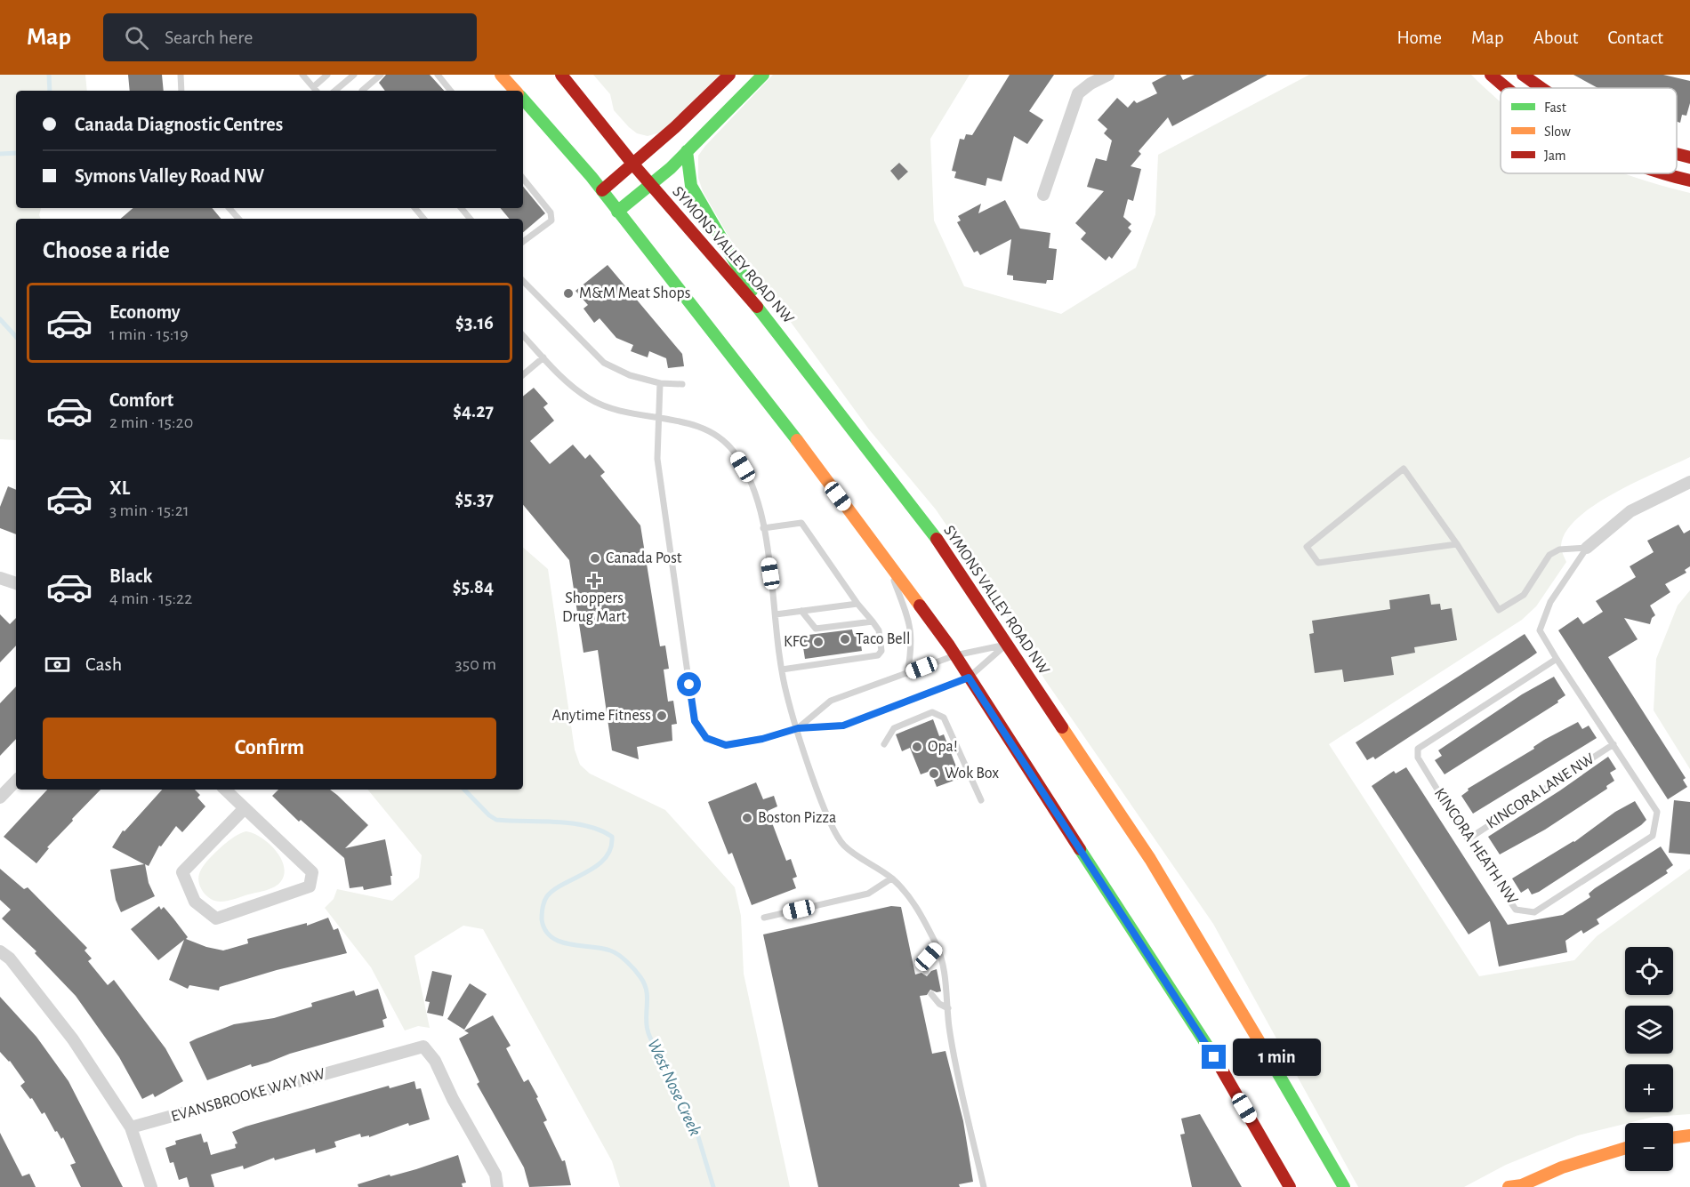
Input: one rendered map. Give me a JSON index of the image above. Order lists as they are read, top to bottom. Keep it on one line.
{"streets":{"main road":["SYMONS VALLEY ROAD NW"],"street":["EVANSBROOKE WAY NW"],"lane":["KINCORA LANE NW","KINCORA HEATH NW"]},"crossings":[["KINCORA LANE NW","KINCORA HEATH NW"]],"water":["West Nose Creek"],"places":{"other":["M&M Meat Shops","Canada Post","Taco Bell","KFC","Anytime Fitness","Opa!","Wok Box","Boston Pizza"],"health":["Shoppers Drug Mart"]},"legend":["Fast","Slow","Jam"],"page":{"header":"Map","search":"Search here","nav":["Home","Map","About","Contact"],"banner":["Canada Diagnostic Centres","Symons Valley Road NW"],"heading":"Choose a ride","list":[{"name":"Economy","note":"1 min · 15:19","value":"$3.16"},{"name":"Comfort","note":"2 min · 15:20","value":"$4.27"},{"name":"XL","note":"3 min · 15:21","value":"$5.37"},{"name":"Black","note":"4 min · 15:22","value":"$5.84"}],"pay":["Cash","350 m"],"buttons":"Confirm","map_buttons":["+","−"],"bubble":"1 min"}}
